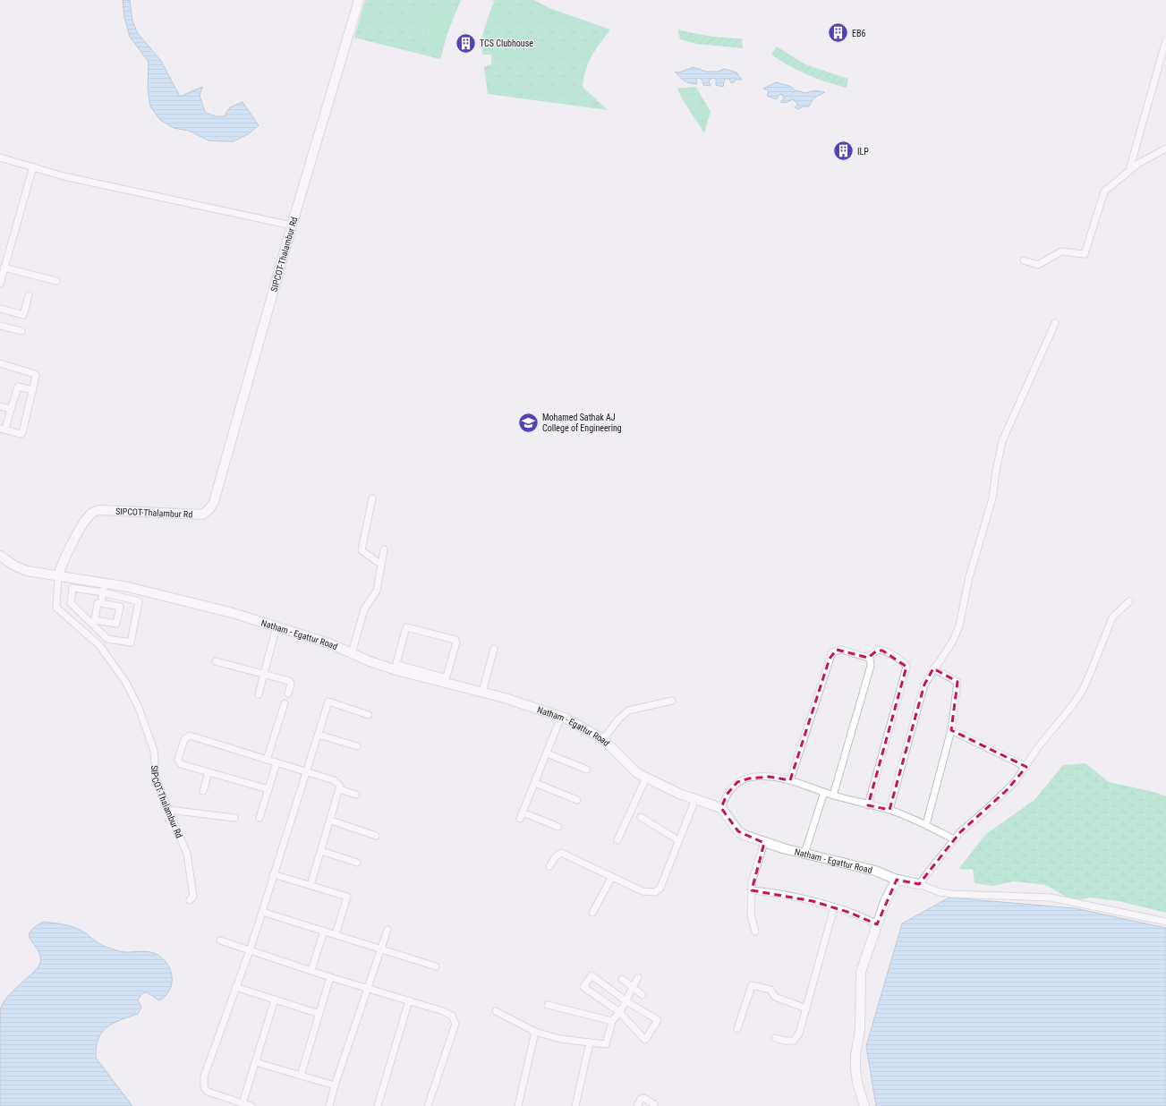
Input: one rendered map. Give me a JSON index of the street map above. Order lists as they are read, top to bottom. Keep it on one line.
{"streets":{"street":["SIPCOT-Thalambur Rd","Natham - Egattur Road"]},"crossings":[["SIPCOT-Thalambur Rd","Natham - Egattur Road"]],"places":{"building":["EB6","TCS Clubhouse","ILP"],"school or university":["Mohamed Sathak AJ College of Engineering"]}}
